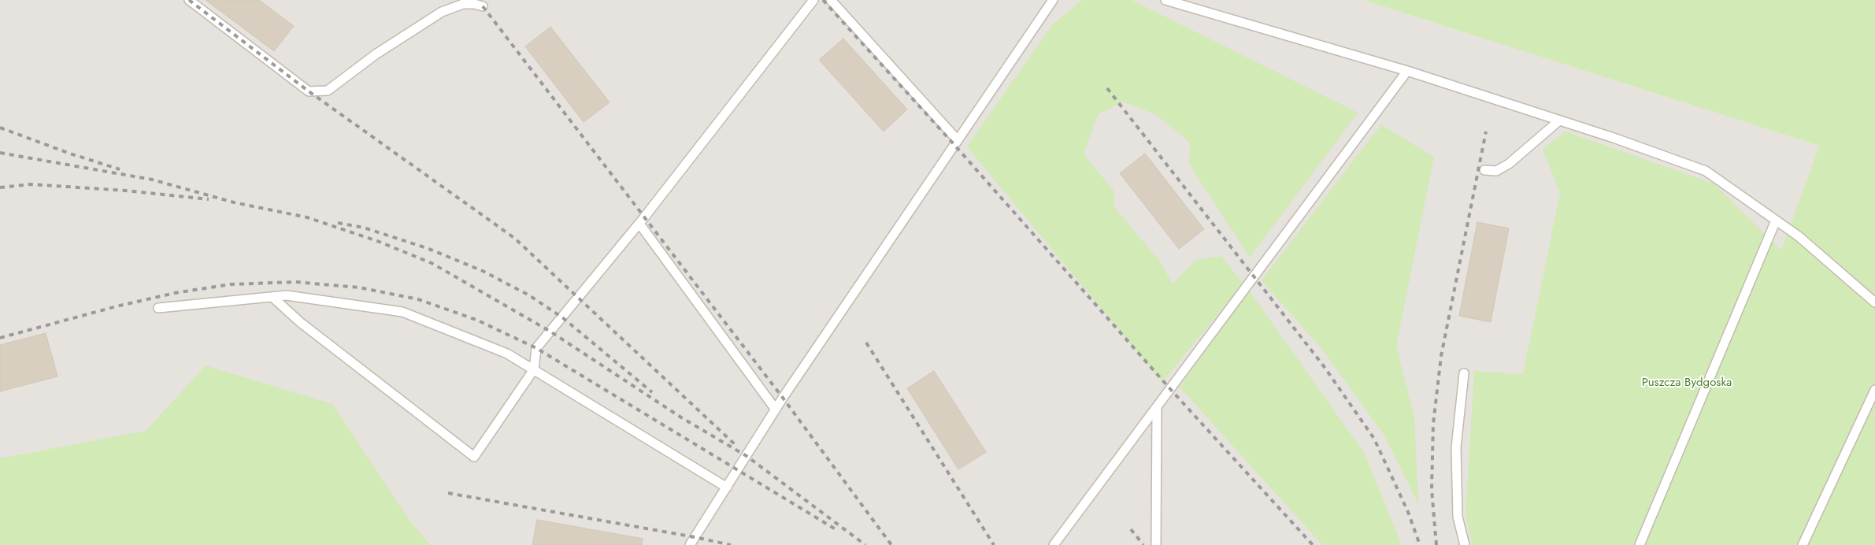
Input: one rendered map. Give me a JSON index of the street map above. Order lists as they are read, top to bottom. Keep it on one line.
{"parks":["Puszcza Bydgoska"]}
